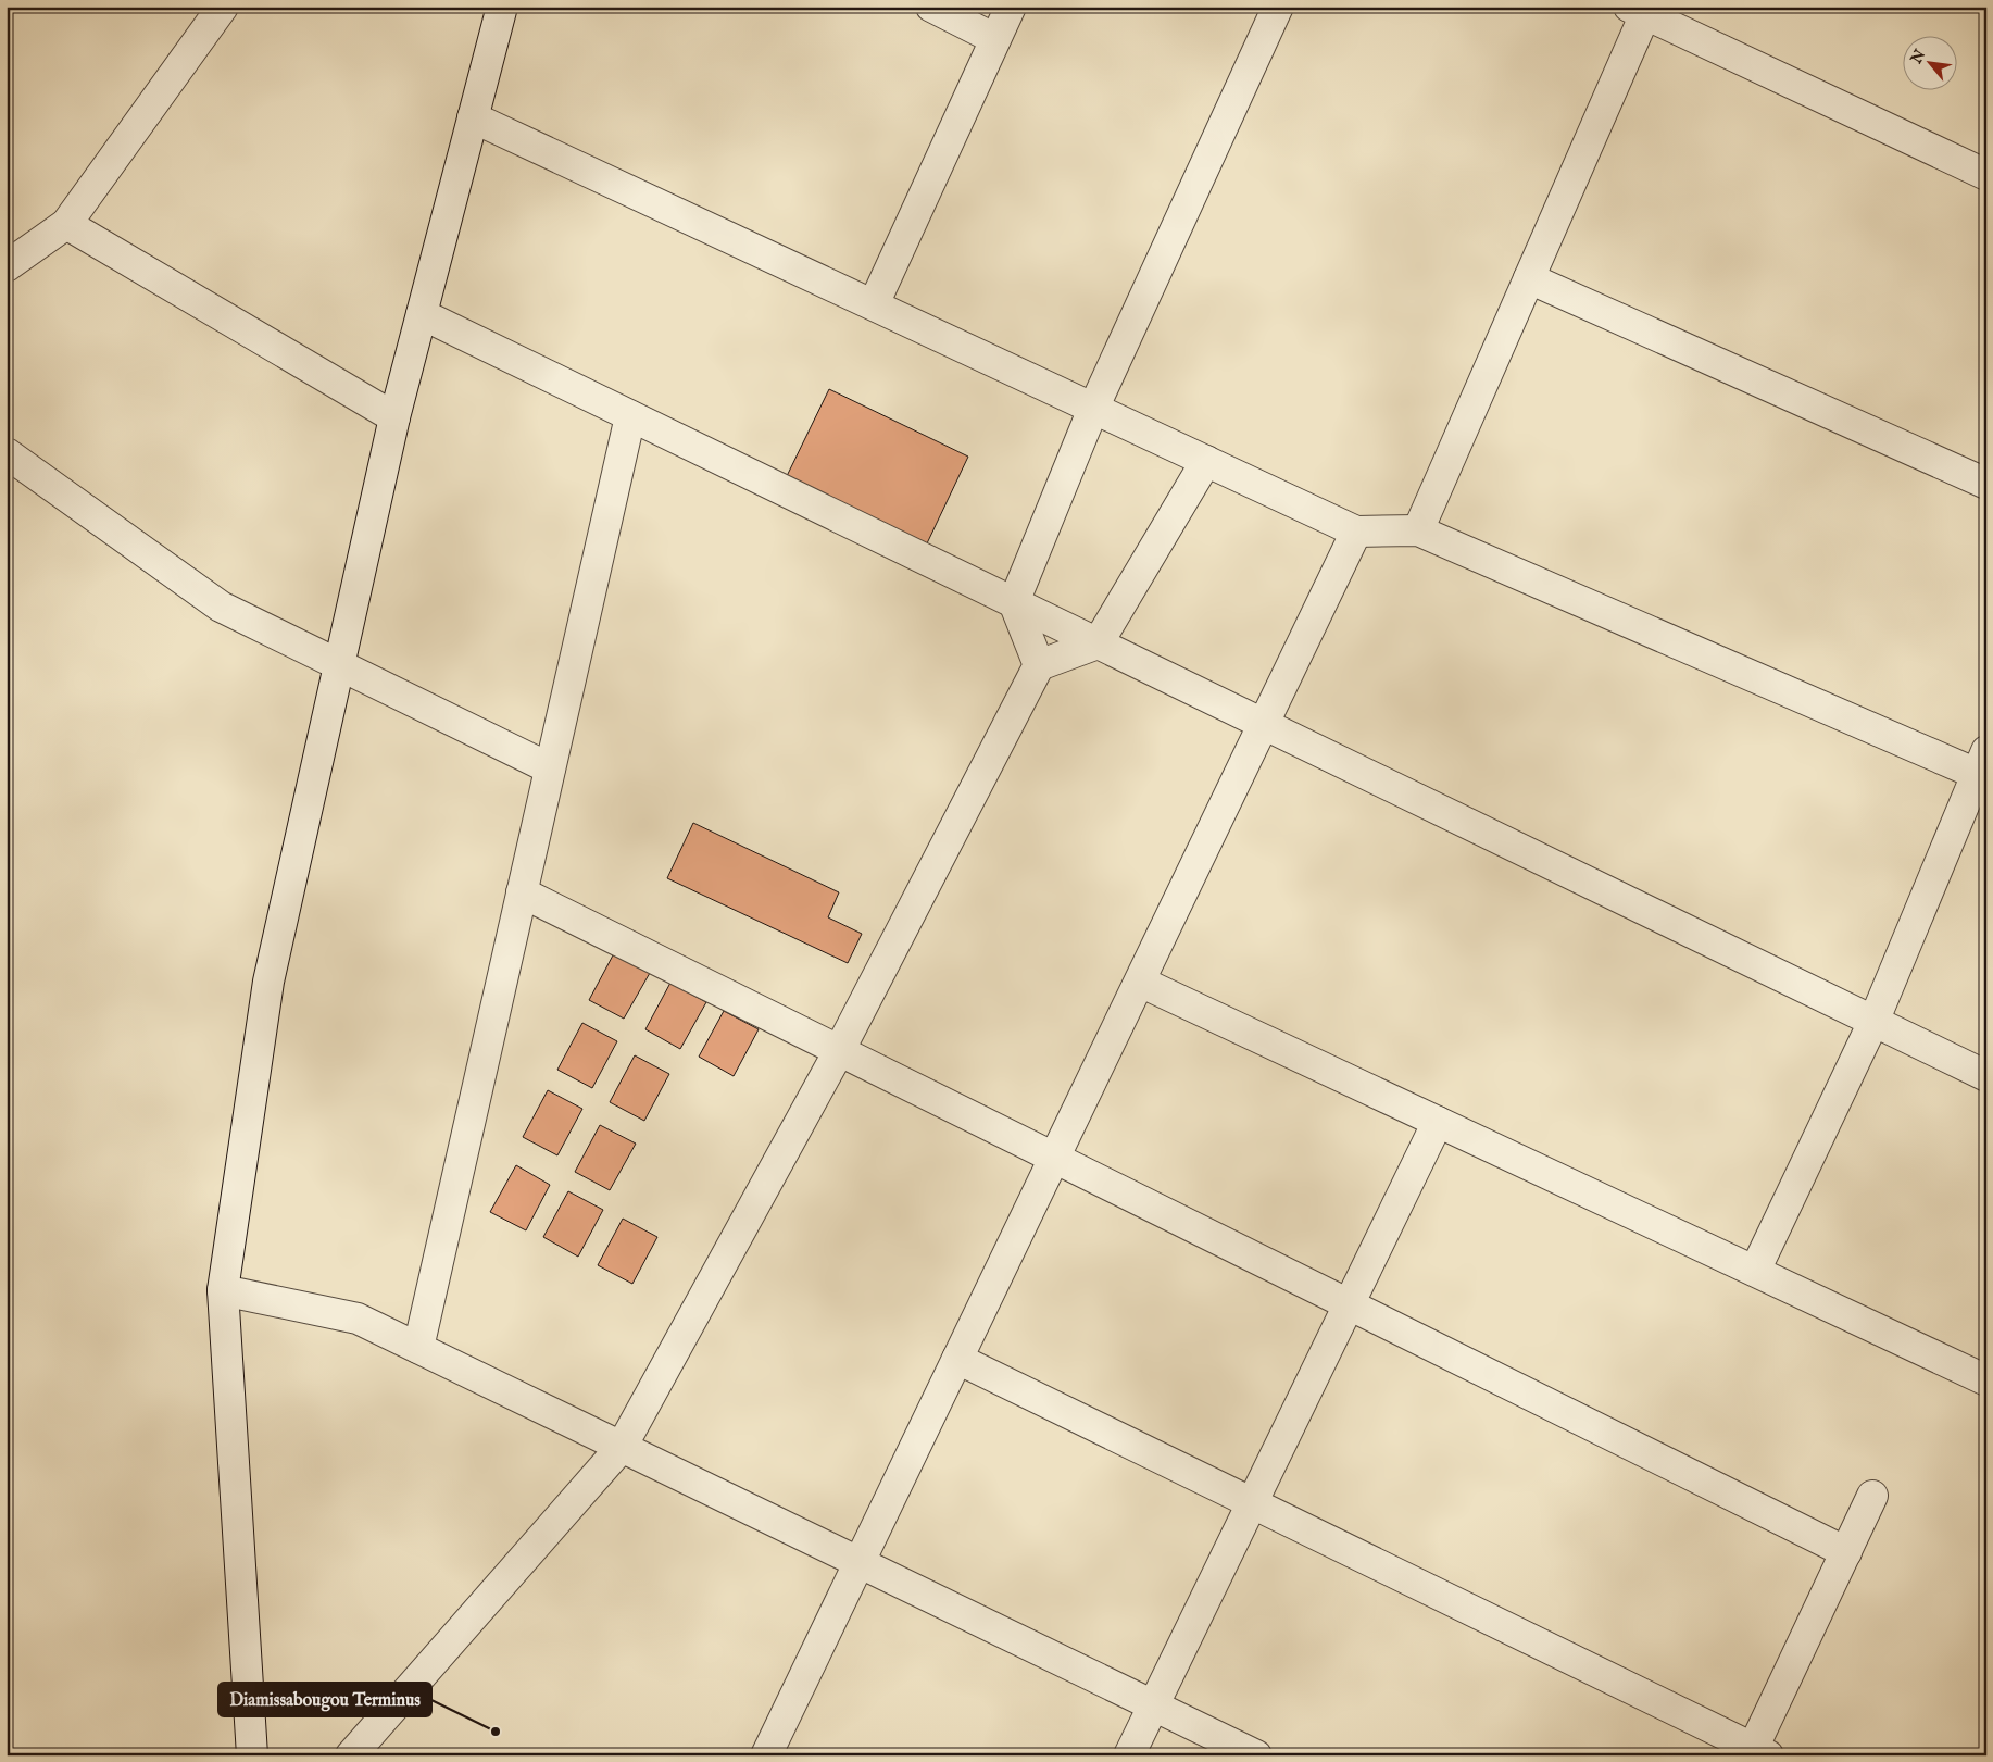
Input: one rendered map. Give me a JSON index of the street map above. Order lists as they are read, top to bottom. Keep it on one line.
{"places":["Diamissabougou Terminus"],"north":"top left"}
